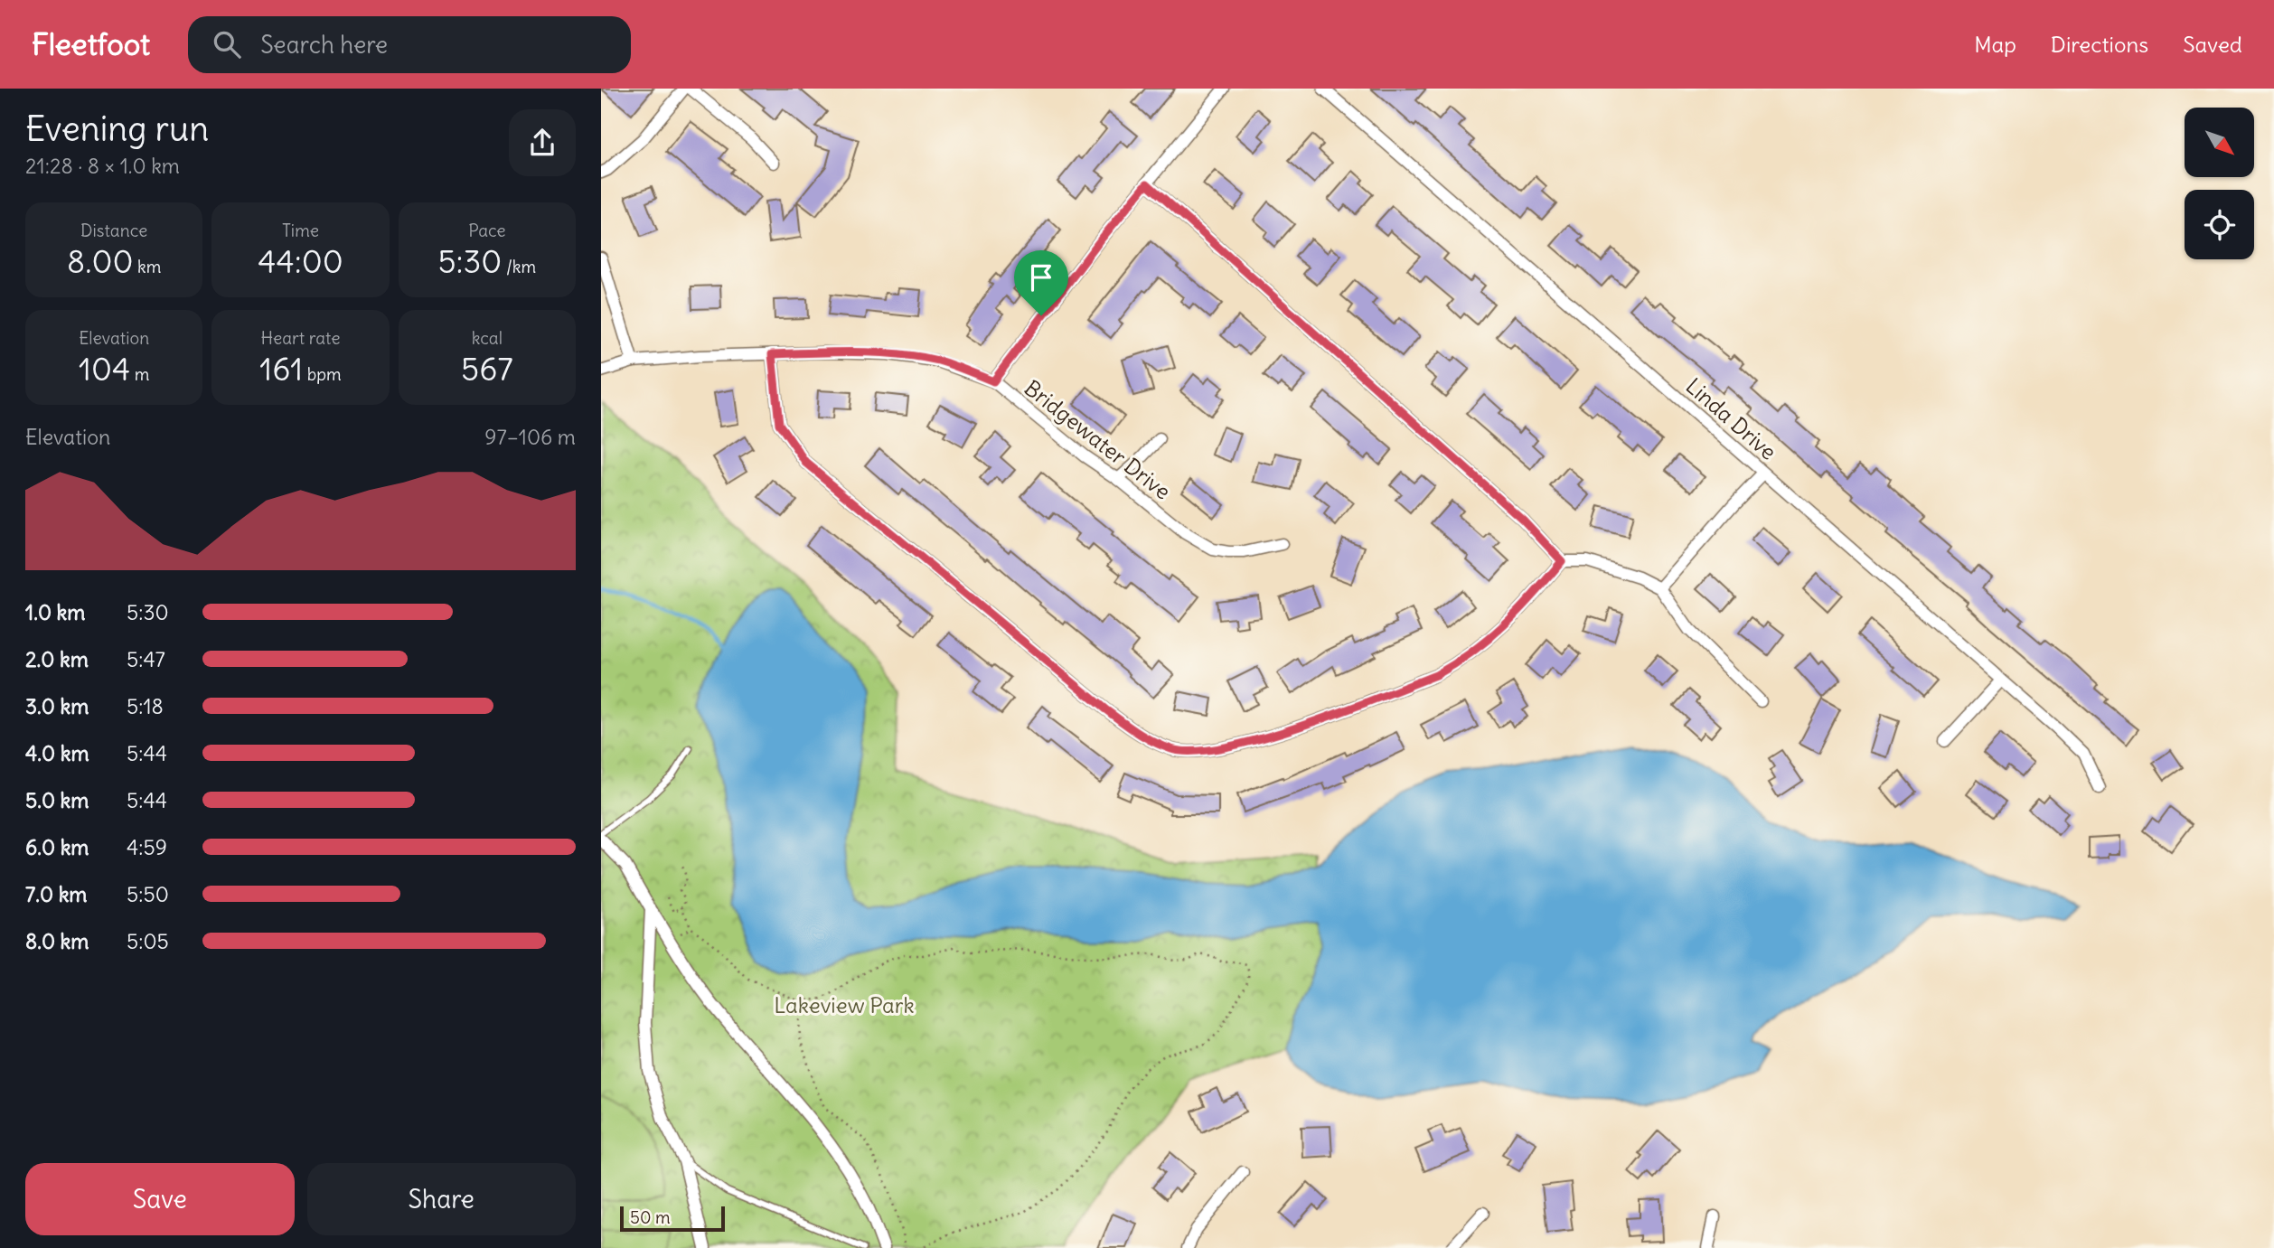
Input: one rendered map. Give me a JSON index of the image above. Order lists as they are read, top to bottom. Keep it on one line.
{"streets":{"street":["Linda Drive","Bridgewater Drive"]},"parks":["Lakeview Park"],"scale_bar":"50 m","north":"bottom right","page":{"header":"Fleetfoot","search":"Search here","nav":["Map","Directions","Saved"],"heading":["Evening run","21:28 · 8 × 1.0 km"],"stats":[["Distance","8.00 km"],["Time","44:00"],["Pace","5:30 /km"],["Elevation","104 m"],["Heart rate","161 bpm"],["kcal","567"]],"chart":["Elevation","97–106 m"],"list":[{"name":"1.0 km","note":"5:30"},{"name":"2.0 km","note":"5:47"},{"name":"3.0 km","note":"5:18"},{"name":"4.0 km","note":"5:44"},{"name":"5.0 km","note":"5:44"},{"name":"6.0 km","note":"4:59"},{"name":"7.0 km","note":"5:50"},{"name":"8.0 km","note":"5:05"}],"buttons":["Save","Share"],"scale":"50 m"}}
